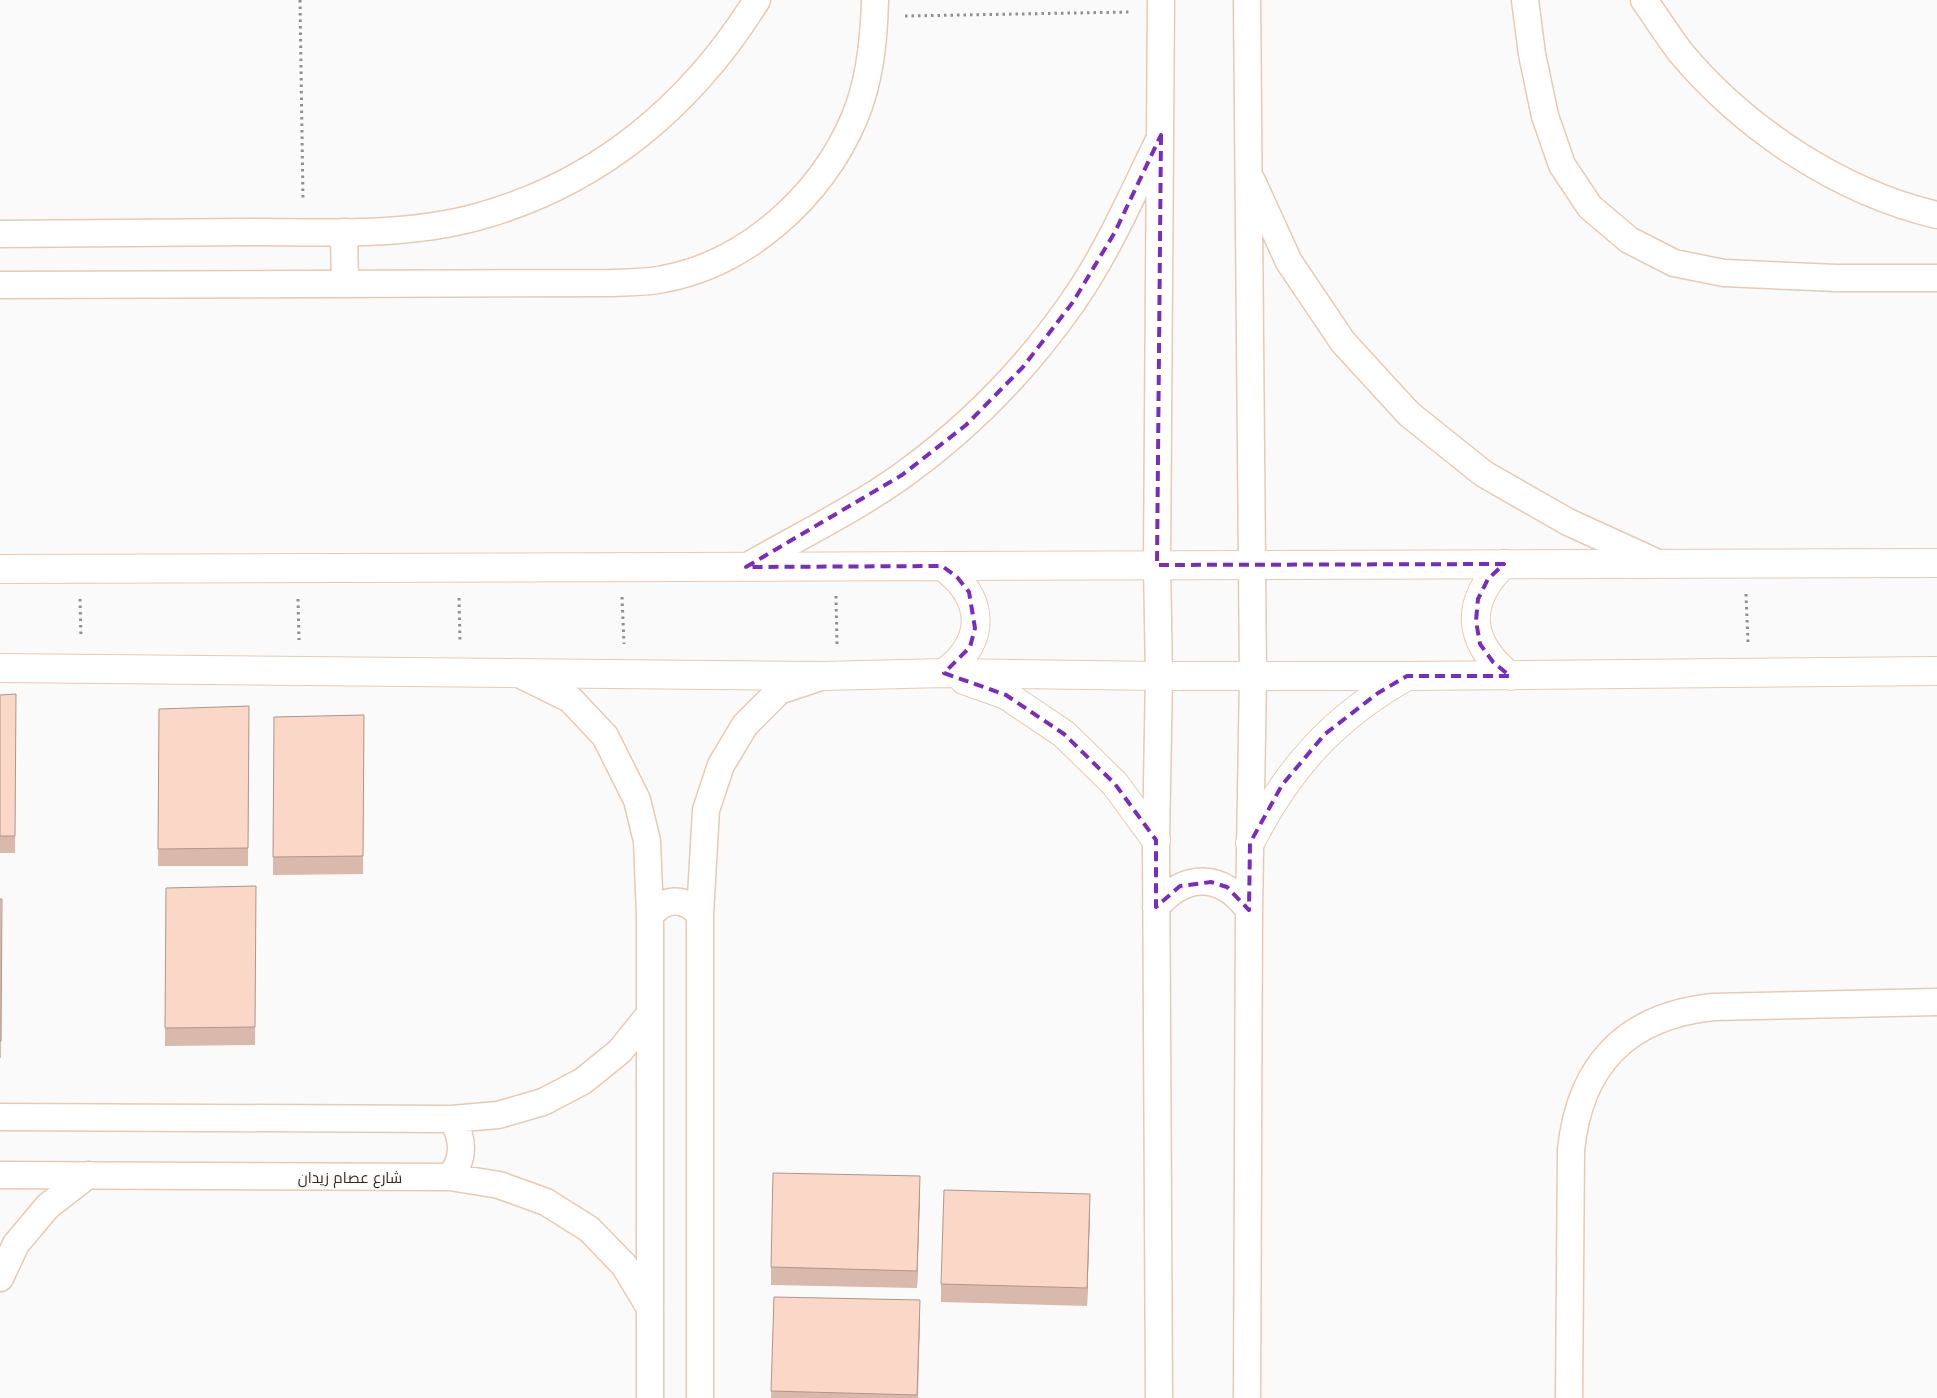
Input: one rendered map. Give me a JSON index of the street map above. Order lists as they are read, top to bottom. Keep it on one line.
{"streets":{"street":["شارع عصام زيدان"]}}
